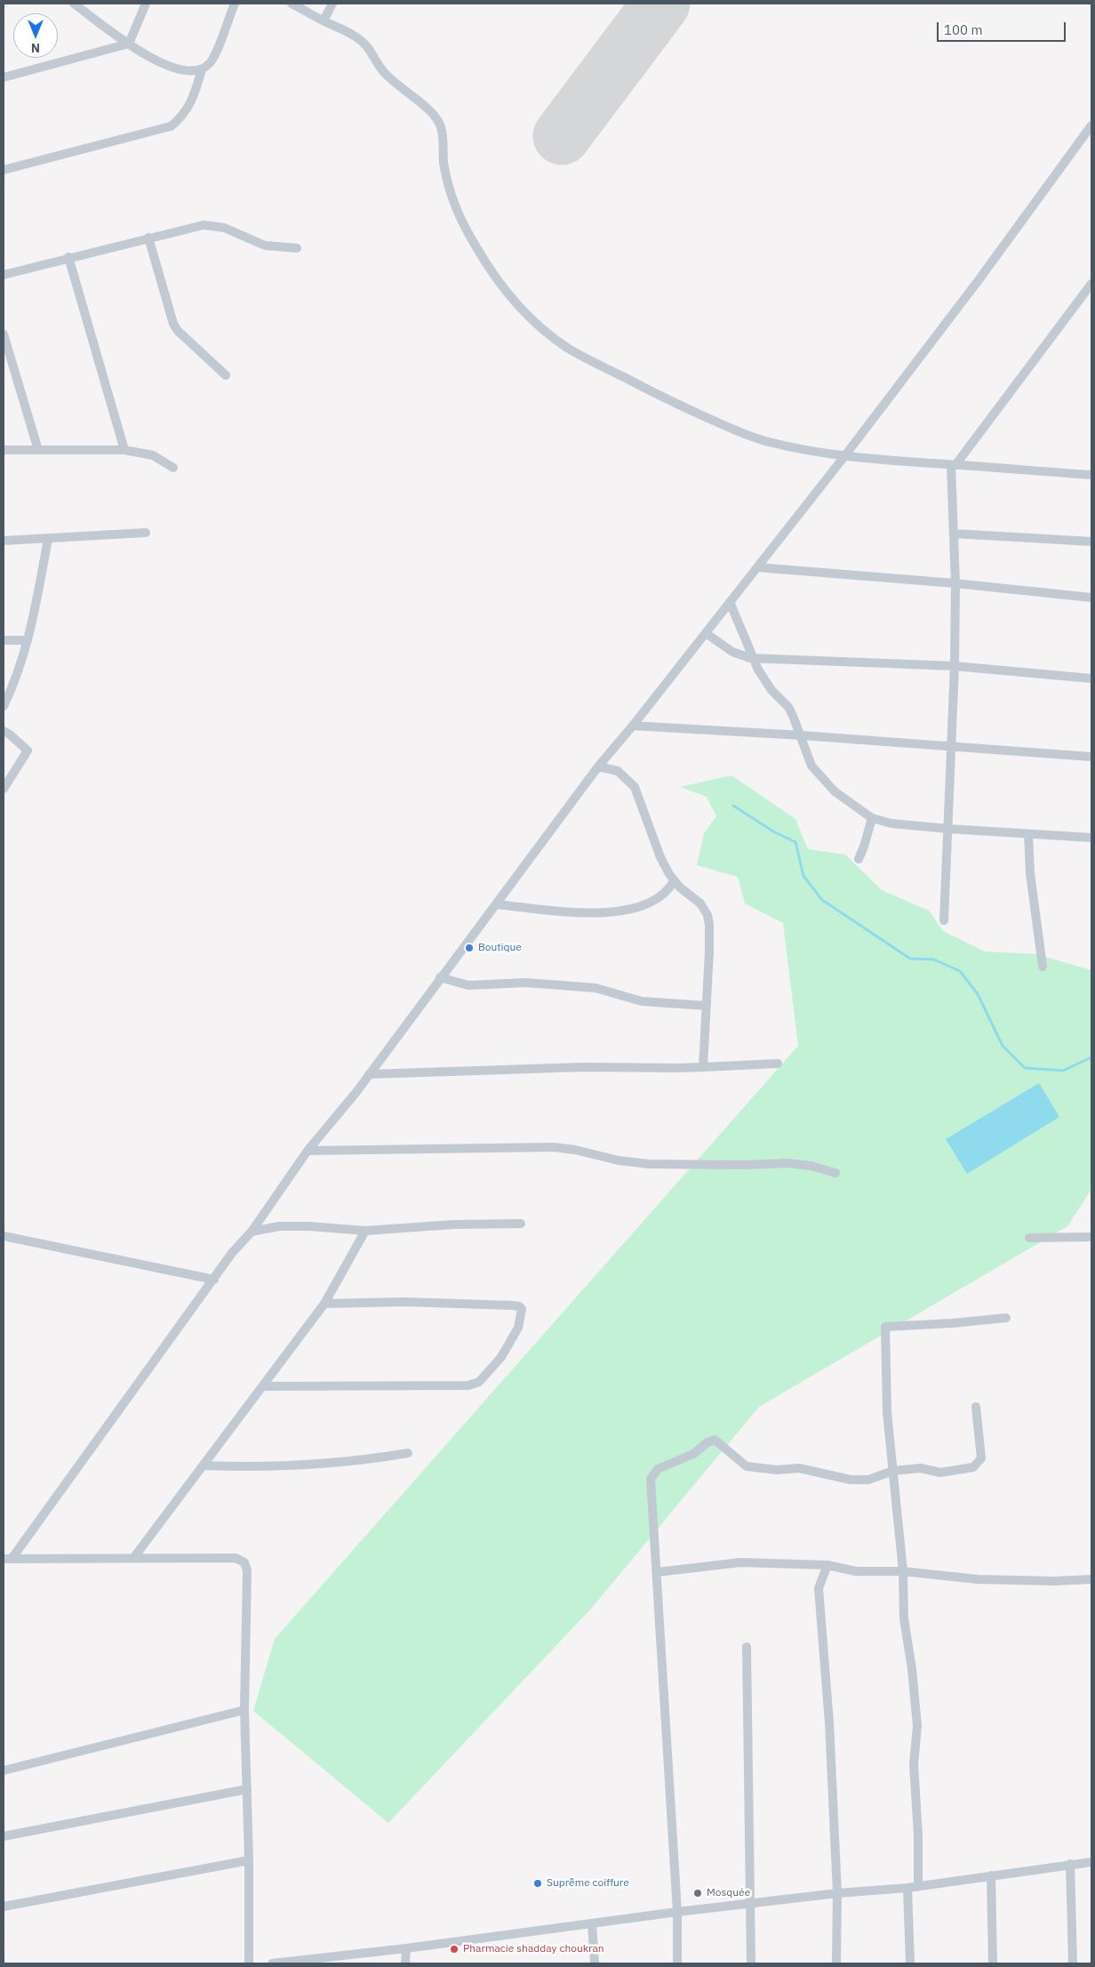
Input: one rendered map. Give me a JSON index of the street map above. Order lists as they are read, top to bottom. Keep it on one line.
{"places":["Boutique","Suprême coiffure","Mosquée","Pharmacie shadday choukran"],"scale_bar":"100 m","north":"bottom"}
